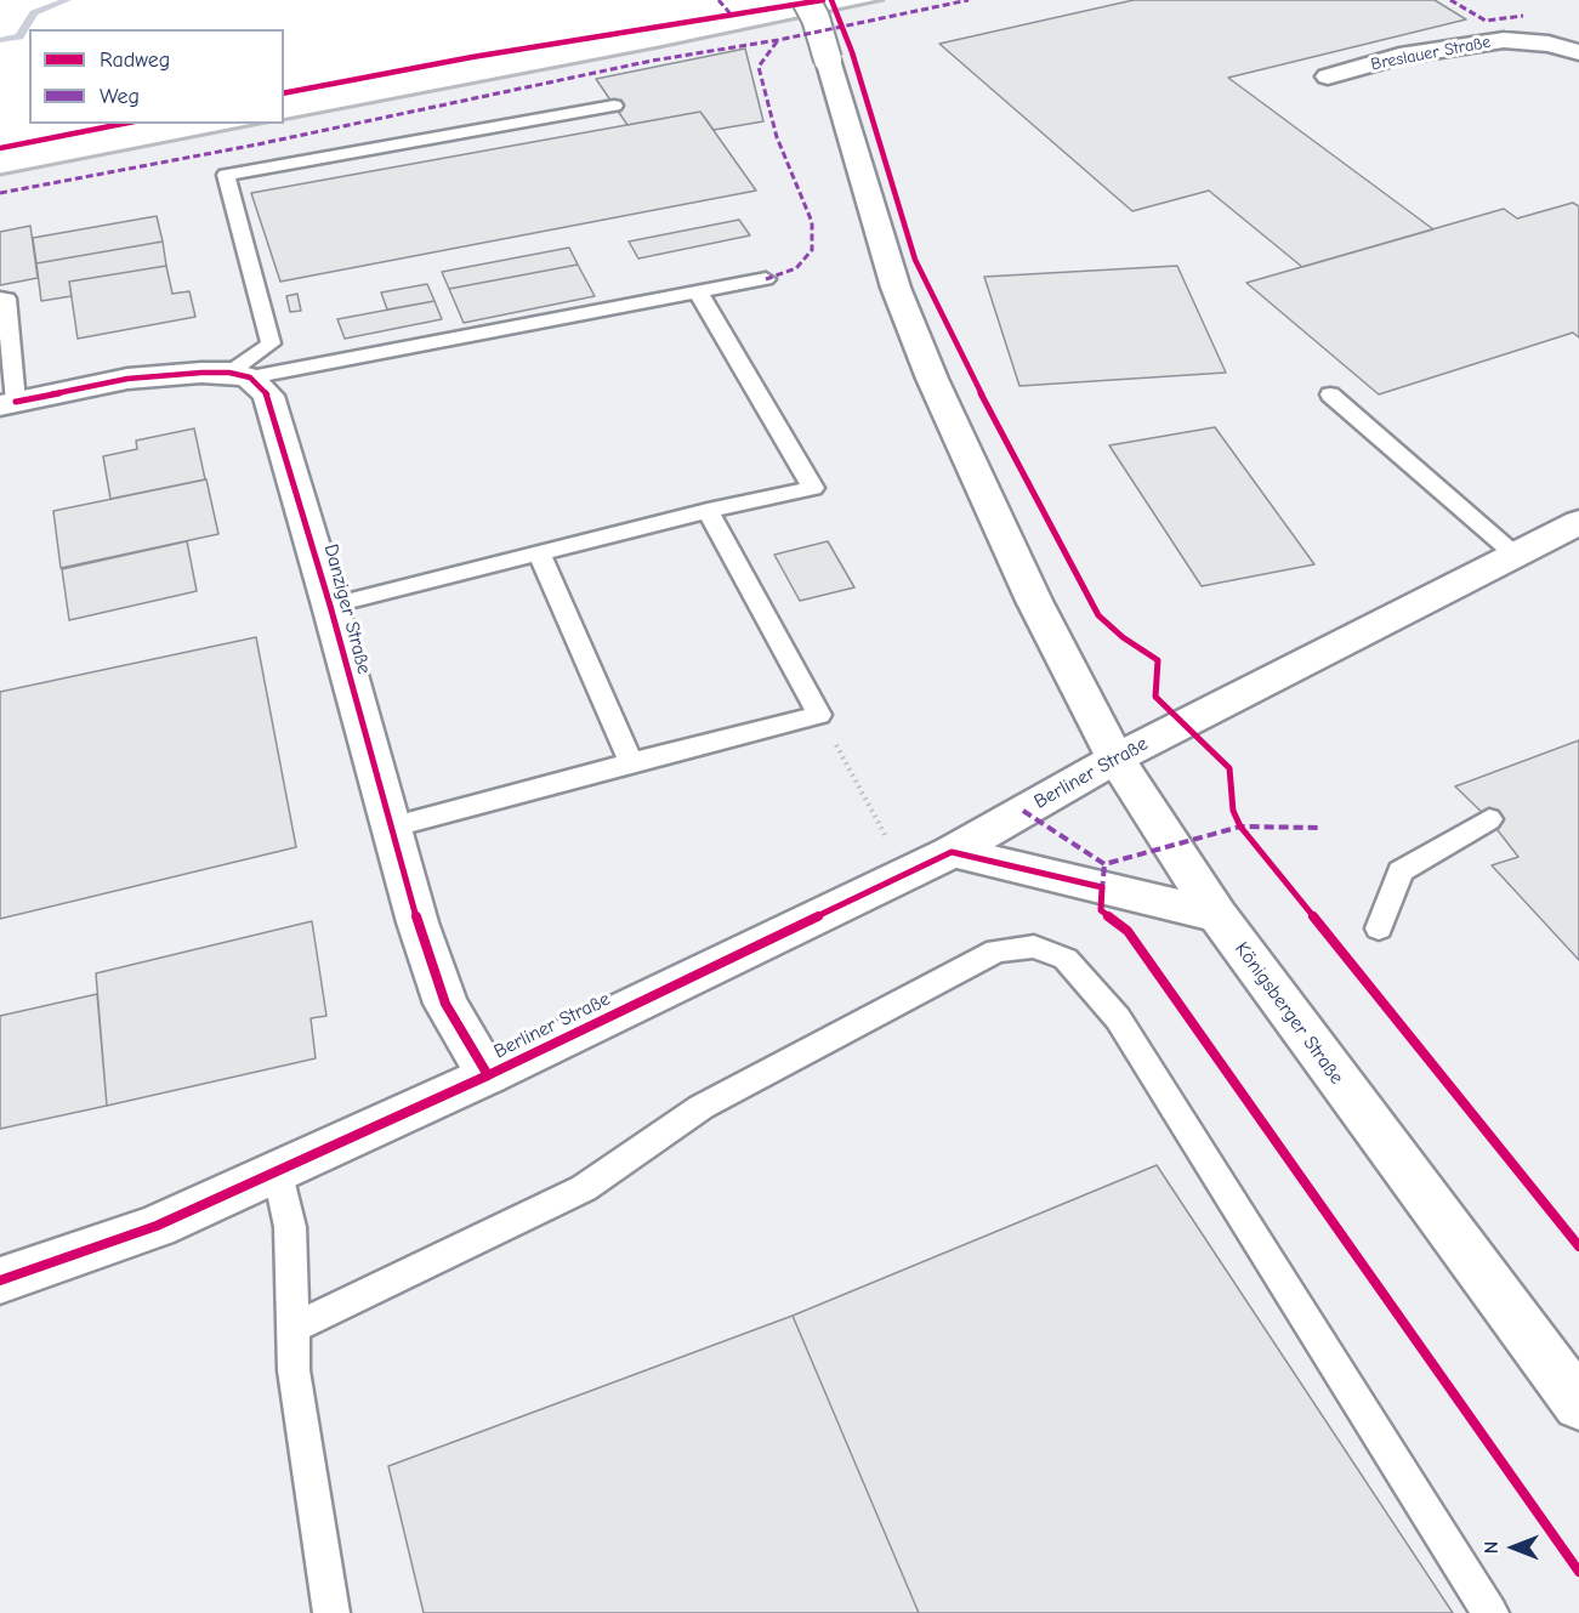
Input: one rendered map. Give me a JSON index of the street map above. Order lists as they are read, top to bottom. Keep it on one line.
{"streets":{"street":["Breslauer Straße","Danziger Straße","Berliner Straße","Königsberger Straße"]},"crossings":[["Danziger Straße","Berliner Straße"],["Berliner Straße","Königsberger Straße"]],"legend":["Radweg","Weg"],"north":"left"}
